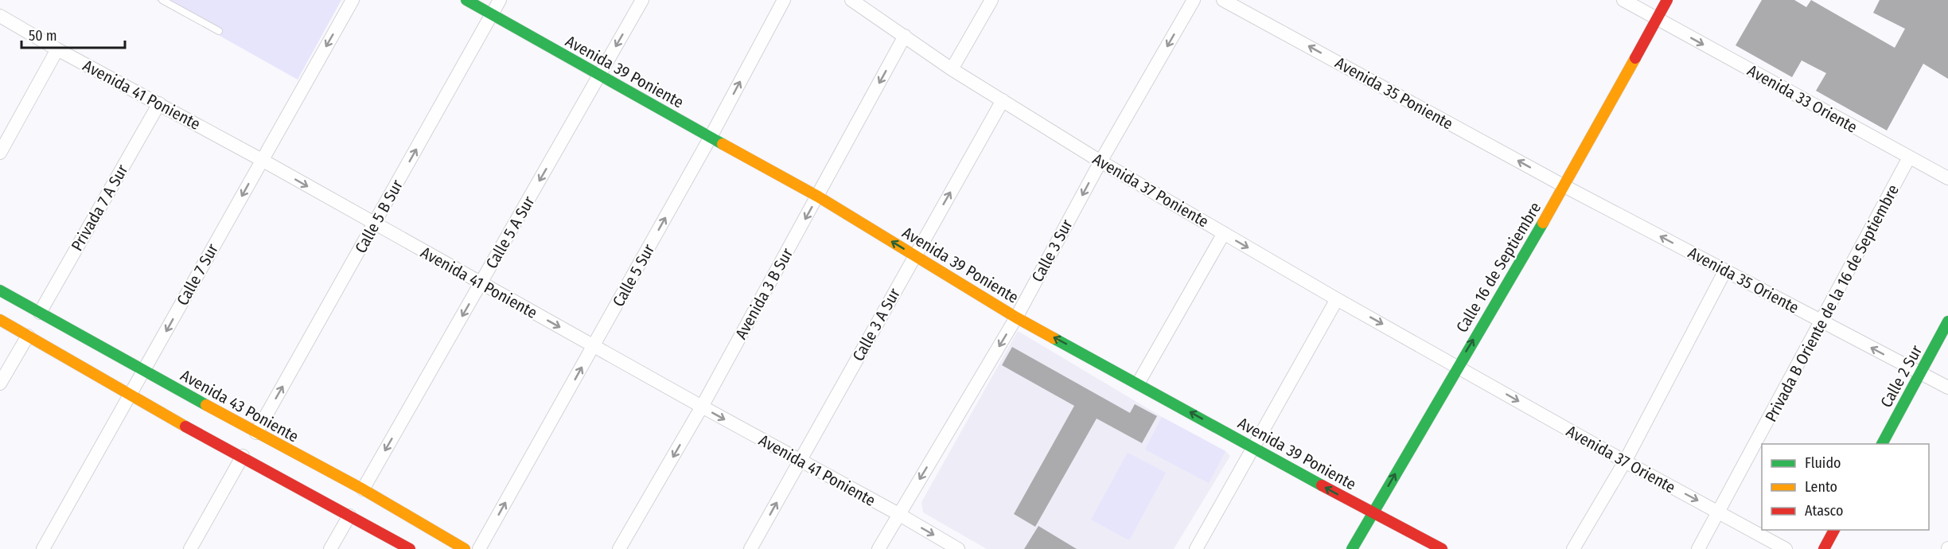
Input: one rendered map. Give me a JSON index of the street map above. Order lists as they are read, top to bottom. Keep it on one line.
{"streets":{"street":["Avenida 39 Poniente","Avenida 35 Poniente","Avenida 41 Poniente","Avenida 33 Oriente","Avenida 37 Poniente","Privada 7 A Sur","Calle 5 B Sur","Calle 5 A Sur","Calle 3 Sur","Calle 16 de Septiembre","Calle 7 Sur","Calle 5 Sur","Avenida 35 Oriente","Avenida 3 B Sur","Privada B Oriente de la 16 de Septiembre","Calle 3 A Sur","Calle 2 Sur","Avenida 43 Poniente","Avenida 37 Oriente"]},"crossings":[["Avenida 39 Poniente","Calle 5 B Sur"],["Avenida 39 Poniente","Calle 5 A Sur"],["Avenida 39 Poniente","Calle 3 Sur"],["Avenida 39 Poniente","Calle 16 de Septiembre"],["Avenida 39 Poniente","Calle 5 Sur"],["Avenida 39 Poniente","Avenida 3 B Sur"],["Avenida 39 Poniente","Calle 3 A Sur"],["Avenida 35 Poniente","Calle 16 de Septiembre"],["Avenida 35 Poniente","Avenida 35 Oriente"],["Avenida 41 Poniente","Privada 7 A Sur"],["Avenida 41 Poniente","Calle 5 B Sur"],["Avenida 41 Poniente","Calle 5 A Sur"],["Avenida 41 Poniente","Calle 3 Sur"],["Avenida 41 Poniente","Calle 7 Sur"],["Avenida 41 Poniente","Calle 5 Sur"],["Avenida 41 Poniente","Avenida 3 B Sur"],["Avenida 41 Poniente","Calle 3 A Sur"],["Avenida 33 Oriente","Calle 16 de Septiembre"],["Avenida 33 Oriente","Privada B Oriente de la 16 de Septiembre"],["Avenida 37 Poniente","Calle 3 Sur"],["Avenida 37 Poniente","Calle 16 de Septiembre"],["Avenida 37 Poniente","Avenida 3 B Sur"],["Avenida 37 Poniente","Calle 3 A Sur"],["Avenida 37 Poniente","Avenida 37 Oriente"],["Privada 7 A Sur","Avenida 43 Poniente"],["Calle 5 B Sur","Avenida 43 Poniente"],["Calle 5 A Sur","Avenida 43 Poniente"],["Calle 16 de Septiembre","Avenida 35 Oriente"],["Calle 16 de Septiembre","Avenida 37 Oriente"],["Calle 7 Sur","Avenida 43 Poniente"],["Avenida 35 Oriente","Privada B Oriente de la 16 de Septiembre"],["Avenida 35 Oriente","Calle 2 Sur"],["Privada B Oriente de la 16 de Septiembre","Avenida 37 Oriente"]],"one_way":["Avenida 39 Poniente","Avenida 35 Poniente","Avenida 41 Poniente","Avenida 33 Oriente","Avenida 37 Poniente","Calle 5 B Sur","Calle 5 A Sur","Calle 3 Sur","Calle 16 de Septiembre","Calle 7 Sur","Calle 5 Sur","Avenida 35 Oriente","Avenida 3 B Sur","Calle 3 A Sur","Avenida 37 Oriente"],"legend":["Fluido","Lento","Atasco"],"scale_bar":"50 m"}
